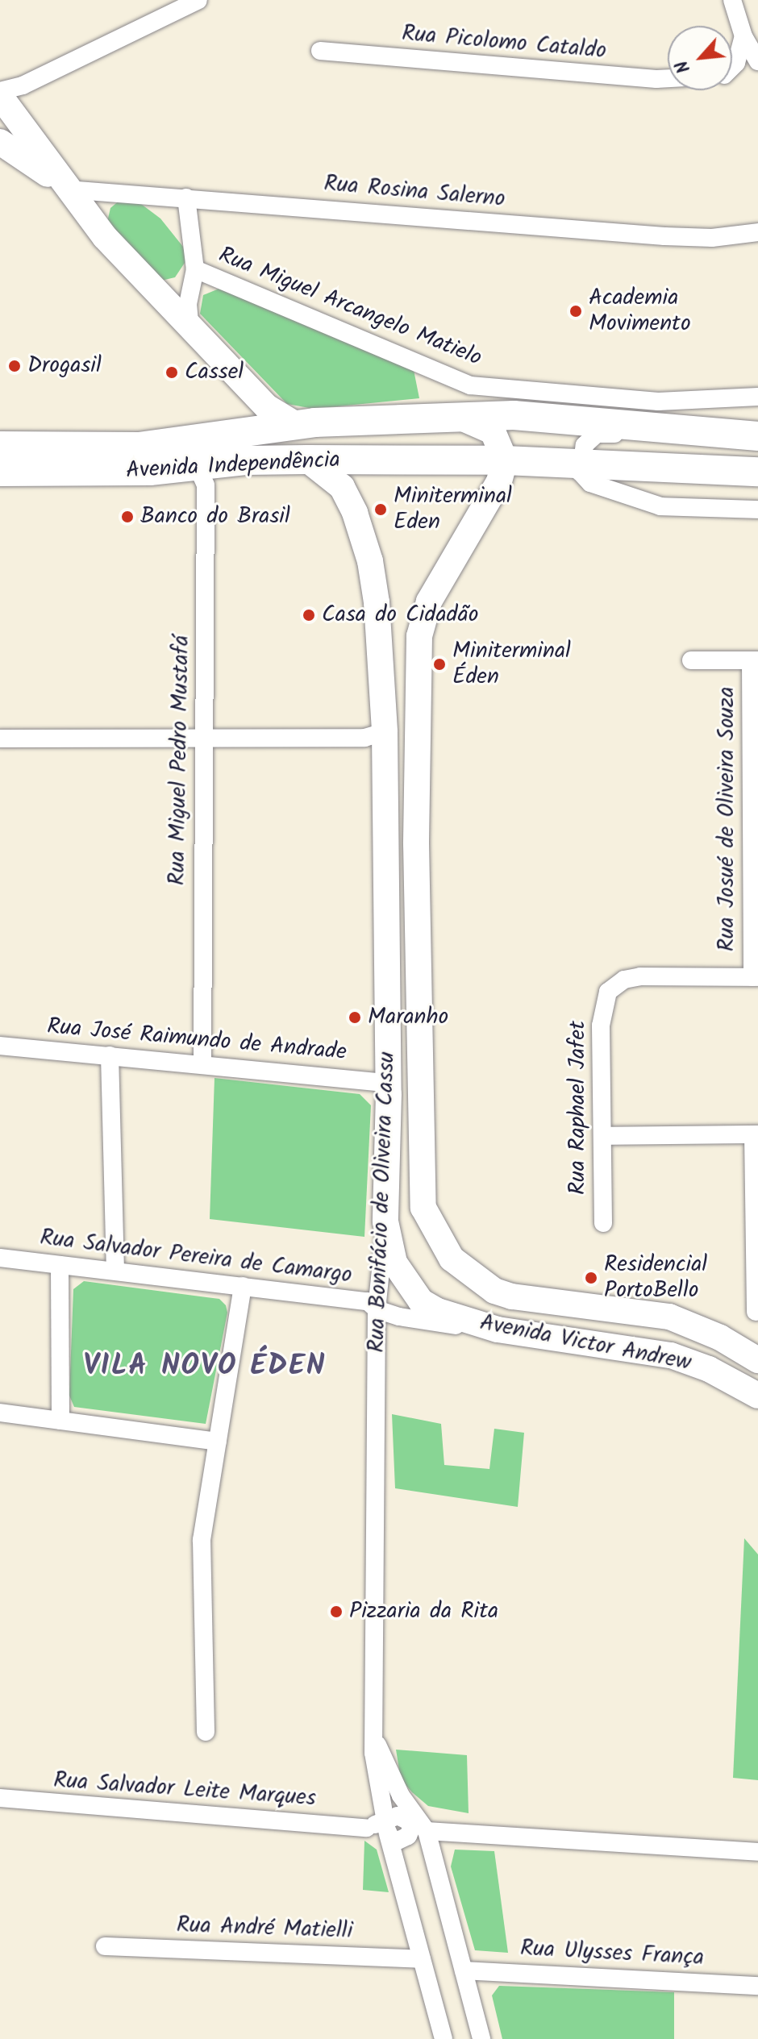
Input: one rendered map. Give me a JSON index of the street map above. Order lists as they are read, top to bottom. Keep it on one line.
{"streets":{"main road":["Avenida Independência","Rua Bonifácio de Oliveira Cassu","Avenida Victor Andrew"],"street":["Rua Picolomo Cataldo","Rua Rosina Salerno","Rua Miguel Arcangelo Matielo","Rua Miguel Pedro Mustafá","Rua Josué de Oliveira Souza","Rua José Raimundo de Andrade","Rua Raphael Jafet","Rua Salvador Pereira de Camargo","Rua Salvador Leite Marques","Rua André Matielli","Rua Ulysses França"]},"crossings":[["Avenida Independência","Rua Miguel Pedro Mustafá"],["Avenida Independência","Rua Bonifácio de Oliveira Cassu"],["Rua Miguel Pedro Mustafá","Rua José Raimundo de Andrade"],["Rua Josué de Oliveira Souza","Rua Raphael Jafet"],["Rua José Raimundo de Andrade","Rua Bonifácio de Oliveira Cassu"],["Rua Bonifácio de Oliveira Cassu","Rua Salvador Pereira de Camargo"],["Rua Bonifácio de Oliveira Cassu","Avenida Victor Andrew"],["Rua Bonifácio de Oliveira Cassu","Rua Salvador Leite Marques"],["Rua Bonifácio de Oliveira Cassu","Rua André Matielli"],["Rua Bonifácio de Oliveira Cassu","Rua Ulysses França"],["Rua Salvador Pereira de Camargo","Avenida Victor Andrew"]],"districts":["VILA NOVO ÉDEN"],"places":["Academia Movimento","Drogasil","Cassel","Miniterminal Eden","Banco do Brasil","Casa do Cidadão","Miniterminal Éden","Maranho","Residencial PortoBello","Pizzaria da Rita"],"north":"bottom left"}
